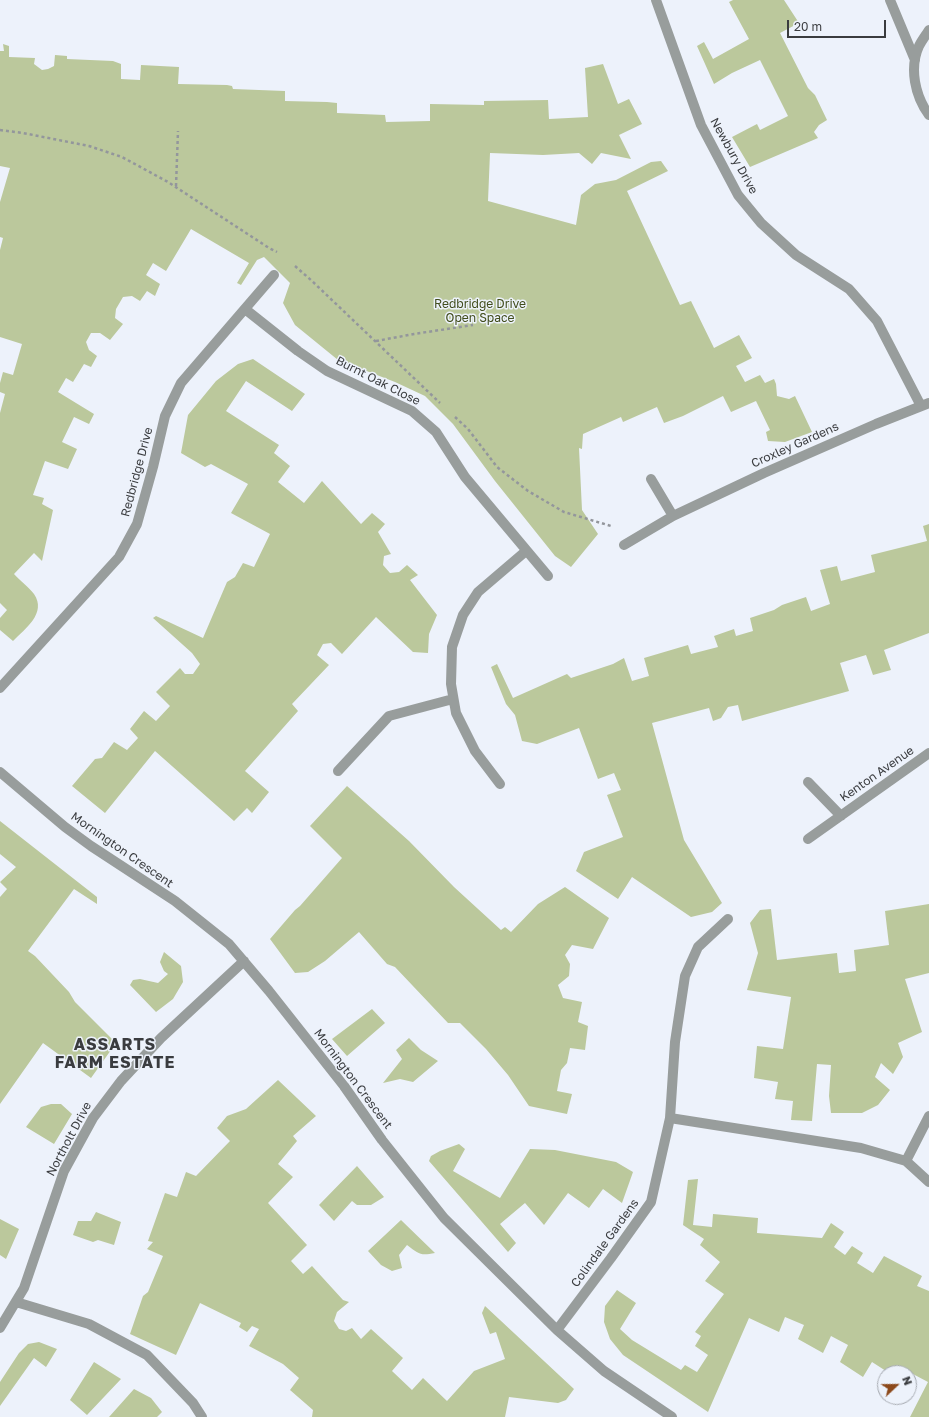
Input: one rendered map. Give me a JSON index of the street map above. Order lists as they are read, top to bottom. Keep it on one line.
{"streets":{"street":["Newbury Drive","Burnt Oak Close","Croxley Gardens","Redbridge Drive","Kenton Avenue","Mornington Crescent","Northolt Drive","Colindale Gardens"]},"crossings":[["Newbury Drive","Croxley Gardens"],["Burnt Oak Close","Redbridge Drive"],["Mornington Crescent","Northolt Drive"],["Mornington Crescent","Colindale Gardens"]],"districts":["ASSARTS FARM ESTATE"],"parks":["Redbridge Drive Open Space"],"scale_bar":"20 m","north":"right"}
